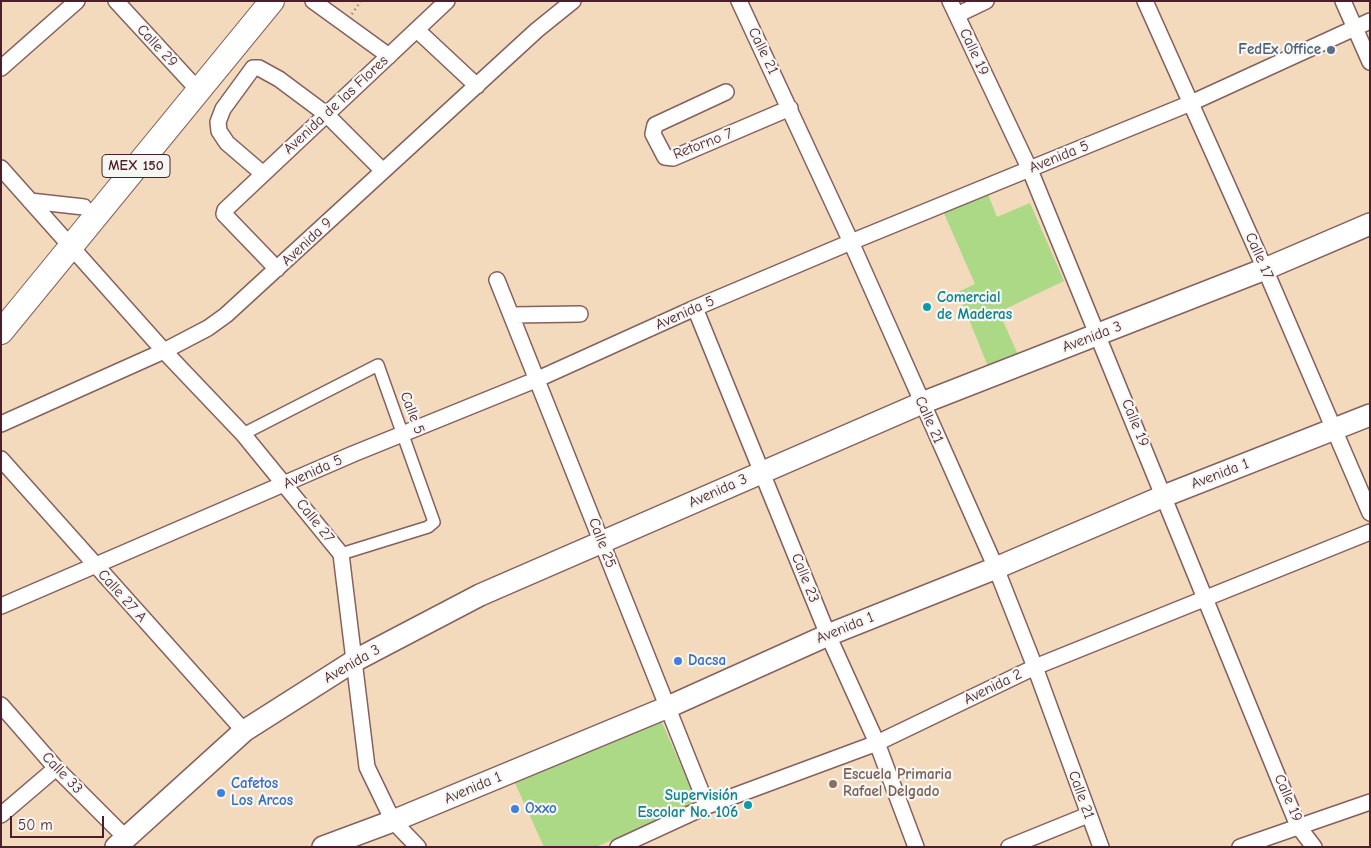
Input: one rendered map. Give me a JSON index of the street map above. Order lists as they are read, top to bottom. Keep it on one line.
{"streets":{"main road":["MEX 150","Avenida 3","Avenida 1"],"street":["Calle 29","Calle 21","Calle 19","Avenida de las Flores","Retorno 7","Avenida 5","Avenida 9","Calle 17","Calle 5","Calle 27","Calle 25","Calle 23","Calle 27 A","Avenida 2","Calle 33"]},"crossings":[["Calle 29","MEX 150"],["Calle 21","Retorno 7"],["Calle 21","Avenida 5"],["Calle 21","Avenida 3"],["Calle 21","Avenida 1"],["Calle 21","Avenida 2"],["Calle 19","Avenida 5"],["Calle 19","Avenida 3"],["Calle 19","Avenida 1"],["Calle 19","Avenida 2"],["Avenida de las Flores","Avenida 9"],["Avenida 5","Calle 17"],["Avenida 5","Calle 5"],["Avenida 5","Calle 27"],["Avenida 5","Calle 25"],["Avenida 5","Calle 23"],["Avenida 5","Calle 27 A"],["MEX 150","Calle 27"],["Avenida 9","Calle 27"],["Calle 17","Avenida 3"],["Calle 17","Avenida 1"],["Avenida 3","Calle 27"],["Avenida 3","Calle 25"],["Avenida 3","Calle 23"],["Avenida 3","Calle 27 A"],["Avenida 3","Calle 33"],["Calle 5","Calle 27"],["Avenida 1","Calle 27"],["Avenida 1","Calle 25"],["Avenida 1","Calle 23"],["Calle 25","Avenida 2"],["Calle 23","Avenida 2"]],"places":["FedEx Office","Comercial de Maderas","Dacsa","Escuela Primaria Rafael Delgado","Cafetos Los Arcos","Supervisión Escolar No. 106","Oxxo"],"scale_bar":"50 m"}
